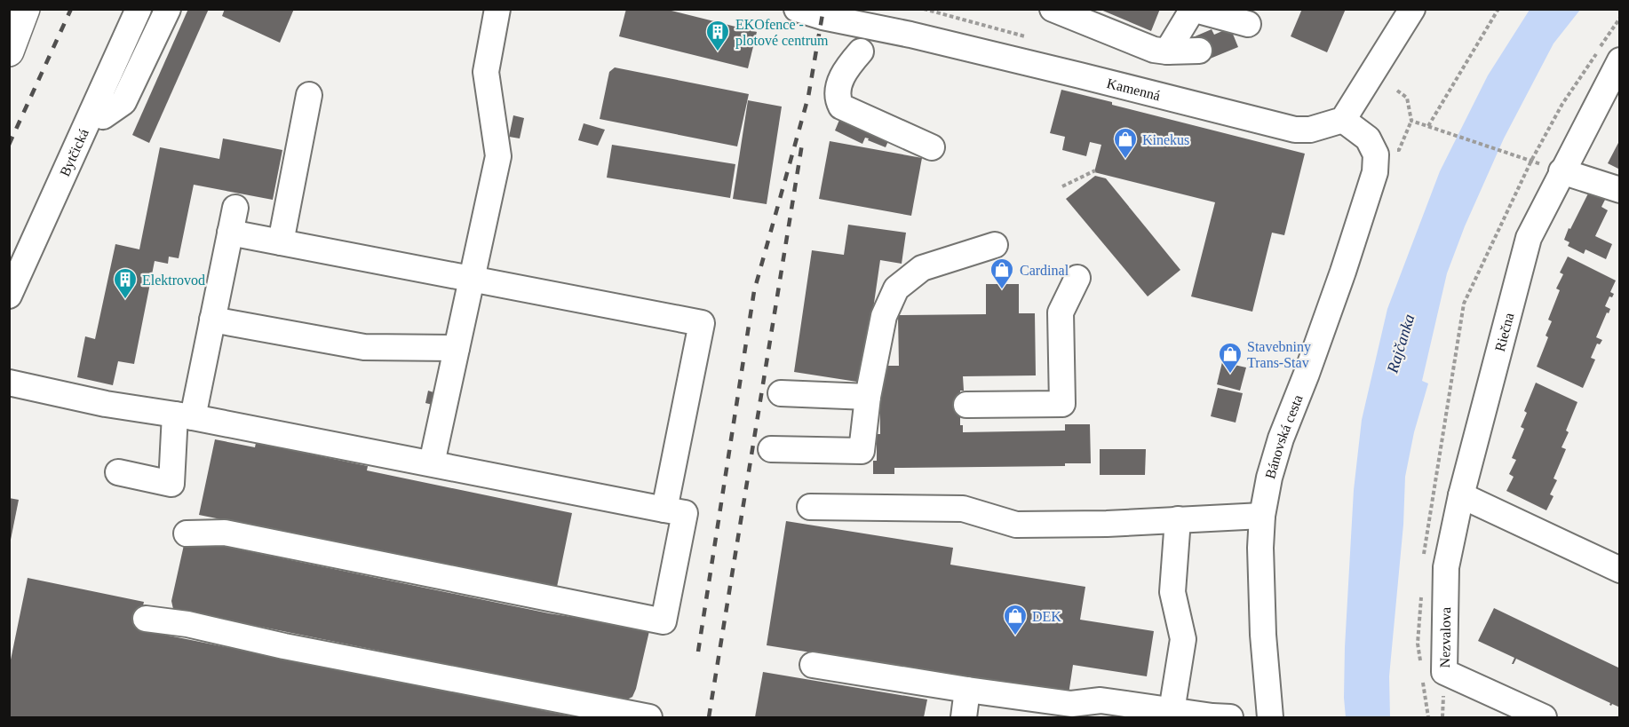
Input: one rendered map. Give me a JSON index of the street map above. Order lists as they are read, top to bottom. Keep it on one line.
{"streets":{"street":["Kamenná","Bytčická","Riečna","Bánovská cesta","Nezvalova"]},"crossings":[["Kamenná","Bánovská cesta"],["Riečna","Nezvalova"]],"water":["Rajčanka"],"places":{"building":["EKOfence - plotové centrum","Elektrovod"],"shop":["Kinekus","Cardinal","Stavebniny Trans-Stav","DEK"]}}
